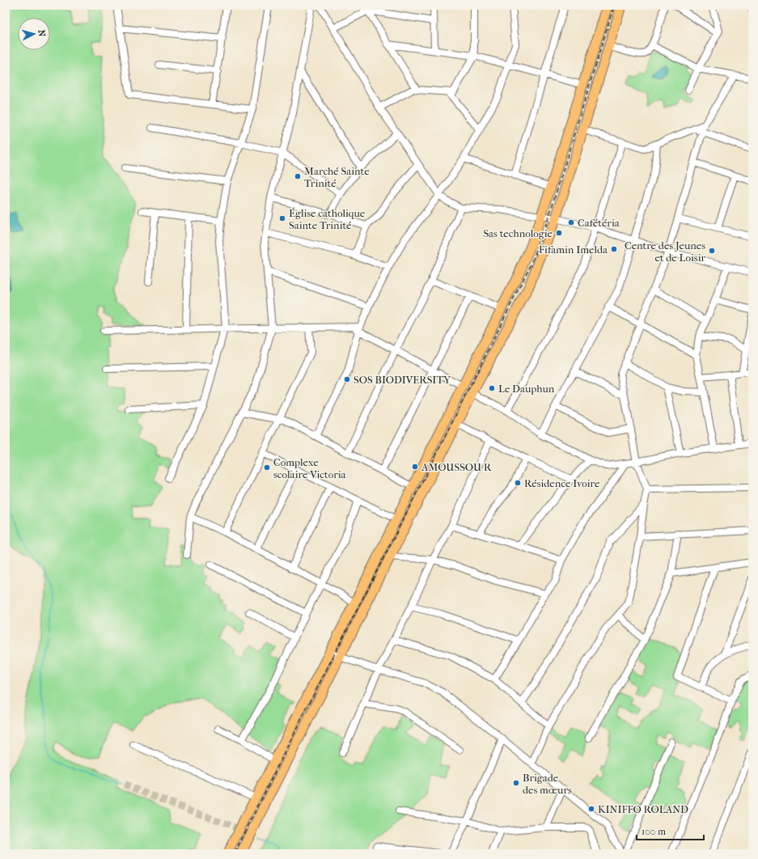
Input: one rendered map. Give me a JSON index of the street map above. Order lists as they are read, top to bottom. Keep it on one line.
{"places":["Marché Sainte Trinité","Église catholique Sainte Trinité","Cafétéria","Sas technologie","Fifamin Imelda","Centre des Jeunes et de Loisir","SOS BIODIVERSITY","Le Dauphun","AMOUSSOU R","Complexe scolaire Victoria","Résidence Ivoire","Brigade des mœurs","KINIFFO ROLAND"],"scale_bar":"100 m","north":"right"}
